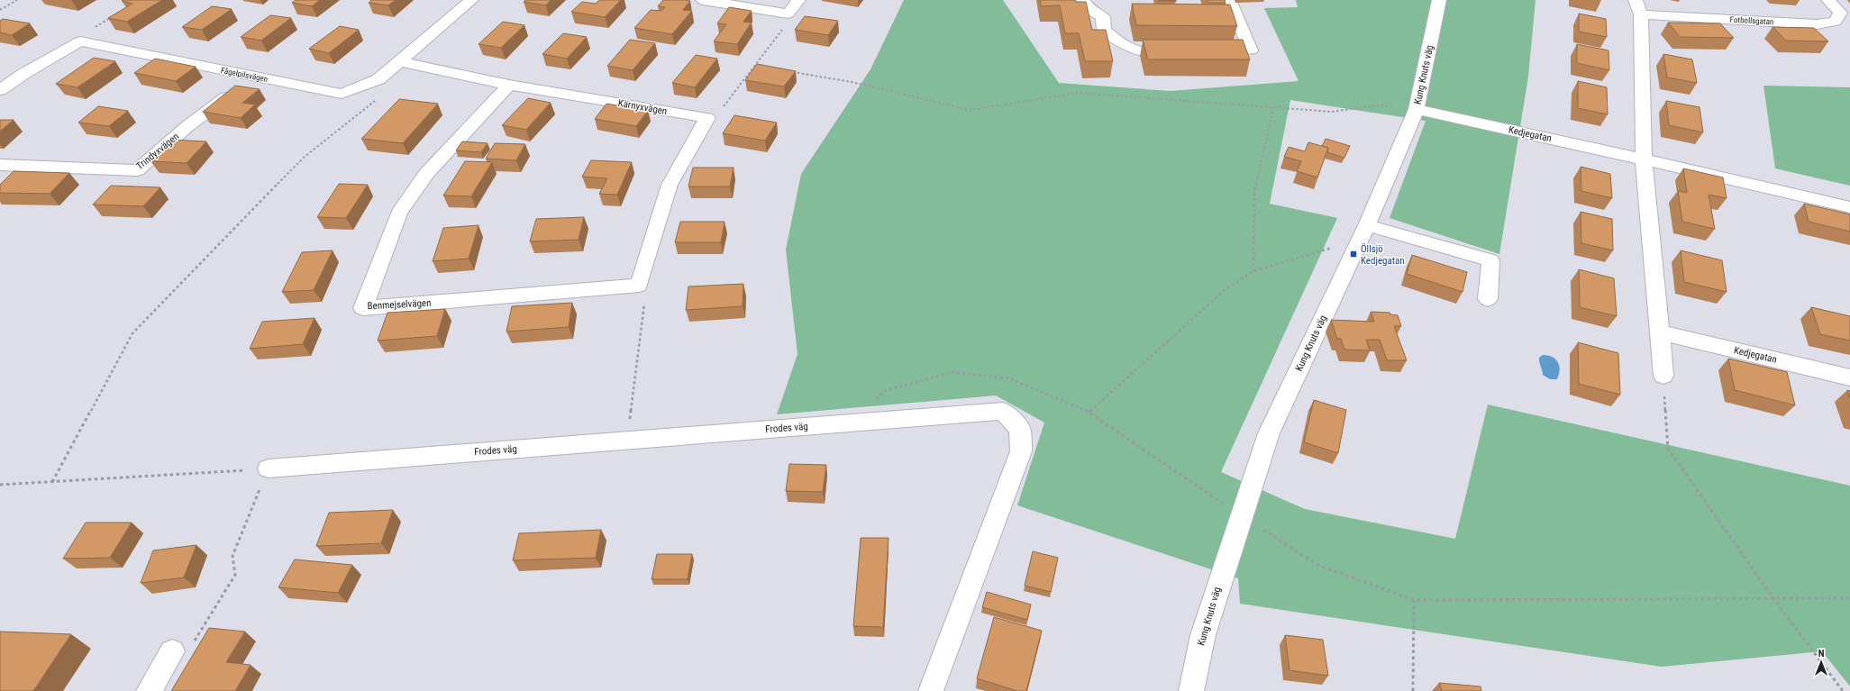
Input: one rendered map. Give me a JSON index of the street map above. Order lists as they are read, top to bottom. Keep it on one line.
{"streets":{"street":["Fotbollsgatan","Fågelpilsvägen","Kung Knuts väg","Kärnyxvägen","Kedjegatan","Trindyxvägen","Benmejselvägen","Frodes väg"]},"crossings":[["Fågelpilsvägen","Kärnyxvägen"],["Fågelpilsvägen","Trindyxvägen"],["Kung Knuts väg","Kedjegatan"],["Kärnyxvägen","Benmejselvägen"]],"places":{"transit":["Öllsjö Kedjegatan"]},"north":"top"}
